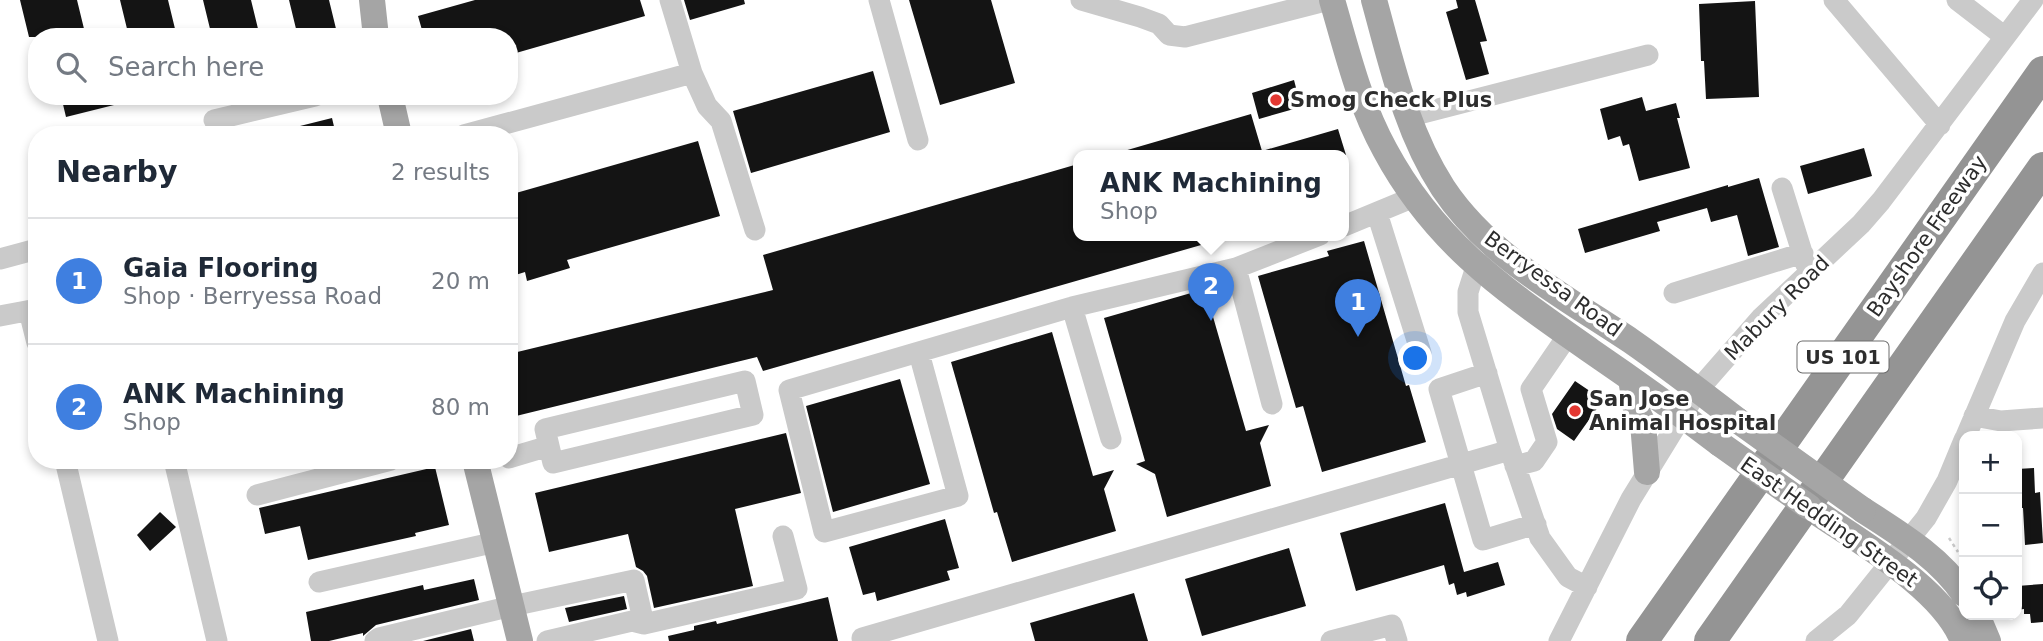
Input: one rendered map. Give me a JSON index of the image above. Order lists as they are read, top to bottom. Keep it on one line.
{"streets":{"highway":["Bayshore Freeway","US 101"],"main road":["Berryessa Road","East Hedding Street"],"street":["Mabury Road"]},"crossings":[["Berryessa Road","Mabury Road"],["Berryessa Road","East Hedding Street"],["Mabury Road","East Hedding Street"]],"places":["Smog Check Plus","San Jose Animal Hospital"],"page":{"search":"Search here","heading":["Nearby","2 results"],"popup":["ANK Machining","Shop"],"list":[{"mark":"1","name":"Gaia Flooring","note":"Shop · Berryessa Road","value":"20 m"},{"mark":"2","name":"ANK Machining","note":"Shop","value":"80 m"}],"pins":["2","1"],"map_buttons":["+","−"]}}
